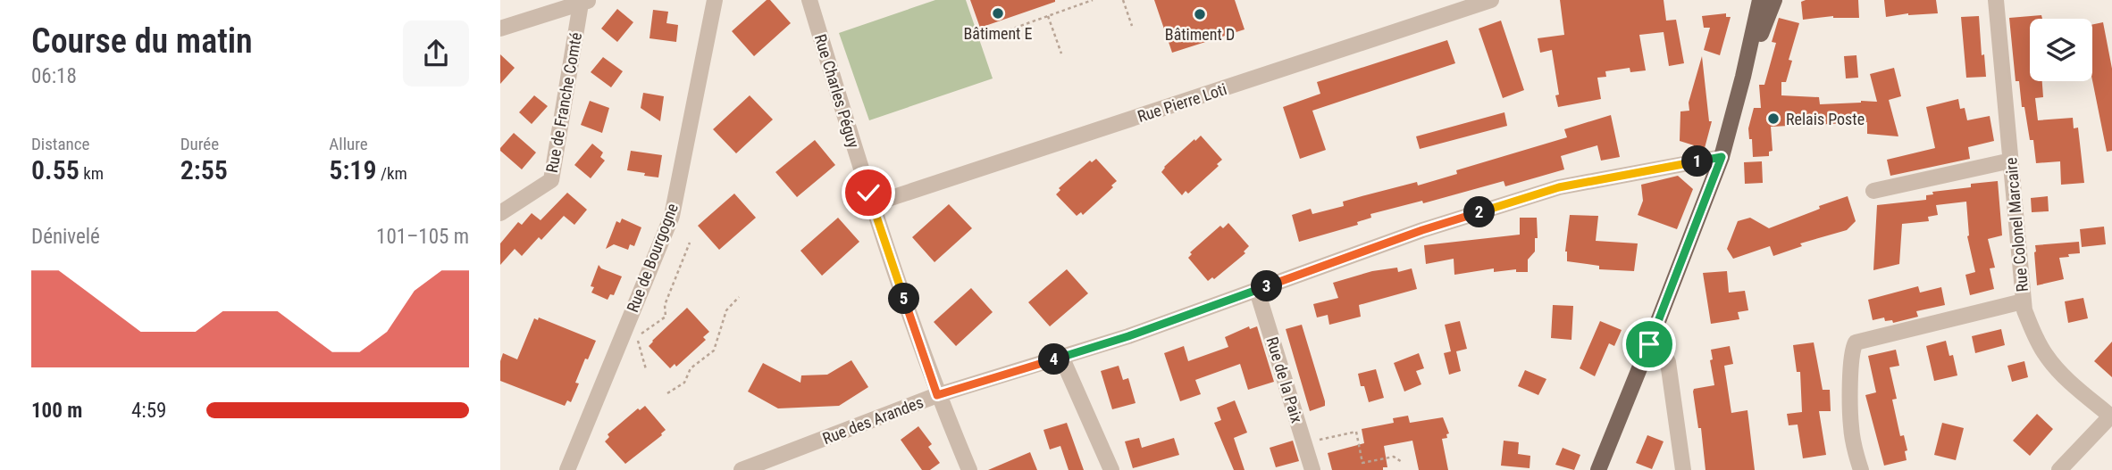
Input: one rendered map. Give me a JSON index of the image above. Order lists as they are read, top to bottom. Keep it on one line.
{"streets":{"street":["Rue Charles Péguy","Rue de Franche Comté","Rue Pierre Loti","Rue Colonel Marcaire","Rue de Bourgogne","Rue de la Paix","Rue des Arandes"]},"crossings":[["Rue Charles Péguy","Rue Pierre Loti"],["Rue Charles Péguy","Rue des Arandes"],["Rue de la Paix","Rue des Arandes"]],"places":["Bâtiment E","Bâtiment D","Relais Poste"],"page":{"heading":["Course du matin","06:18"],"stats":[["Distance","0.55 km"],["Durée","2:55"],["Allure","5:19 /km"]],"pins":["1","2","3","5","4"],"chart":["Dénivelé","101–105 m"],"list":[{"name":"100 m","note":"4:59"}]}}
